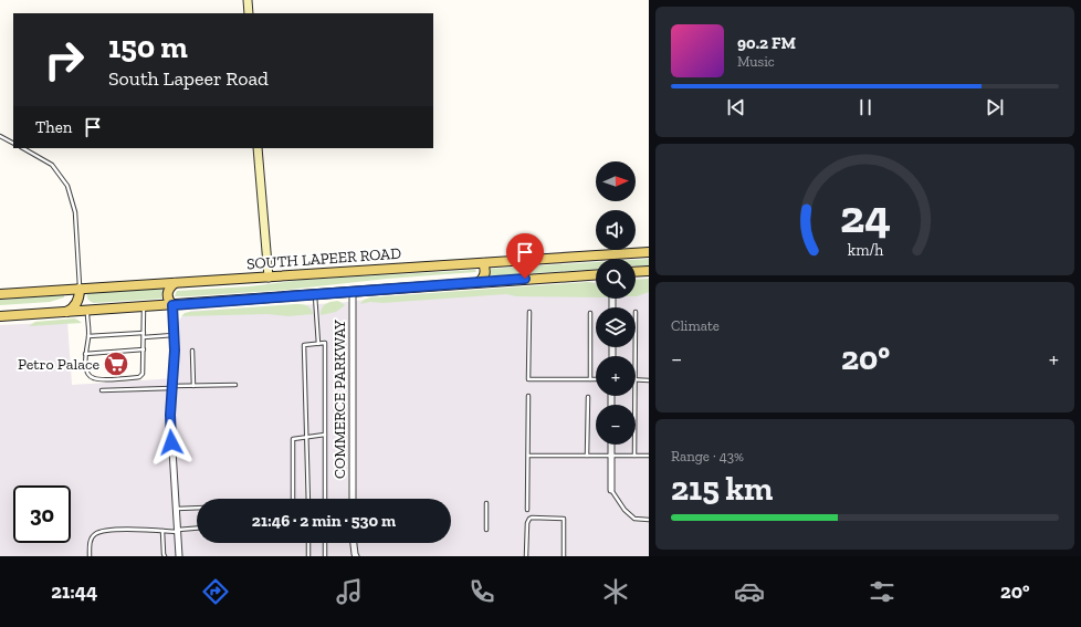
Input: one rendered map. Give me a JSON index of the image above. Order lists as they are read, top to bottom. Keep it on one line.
{"streets":{"main road":["SOUTH LAPEER ROAD"],"street":["COMMERCE PARKWAY"]},"places":{"supermarket":["Petro Palace"]},"north":"right","page":{"turn":["150 m","South Lapeer Road"],"song":["90.2 FM","Music"],"then":"Then","map_buttons":["+","−"],"tile":["Climate",["Range · 43%","215 km"]],"heat":["−","20°","+"],"limit":"30","trip":"21:46 · 2 min · 530 m","tabs":["21:44","20°"],"gauge":["24","km/h"]}}
